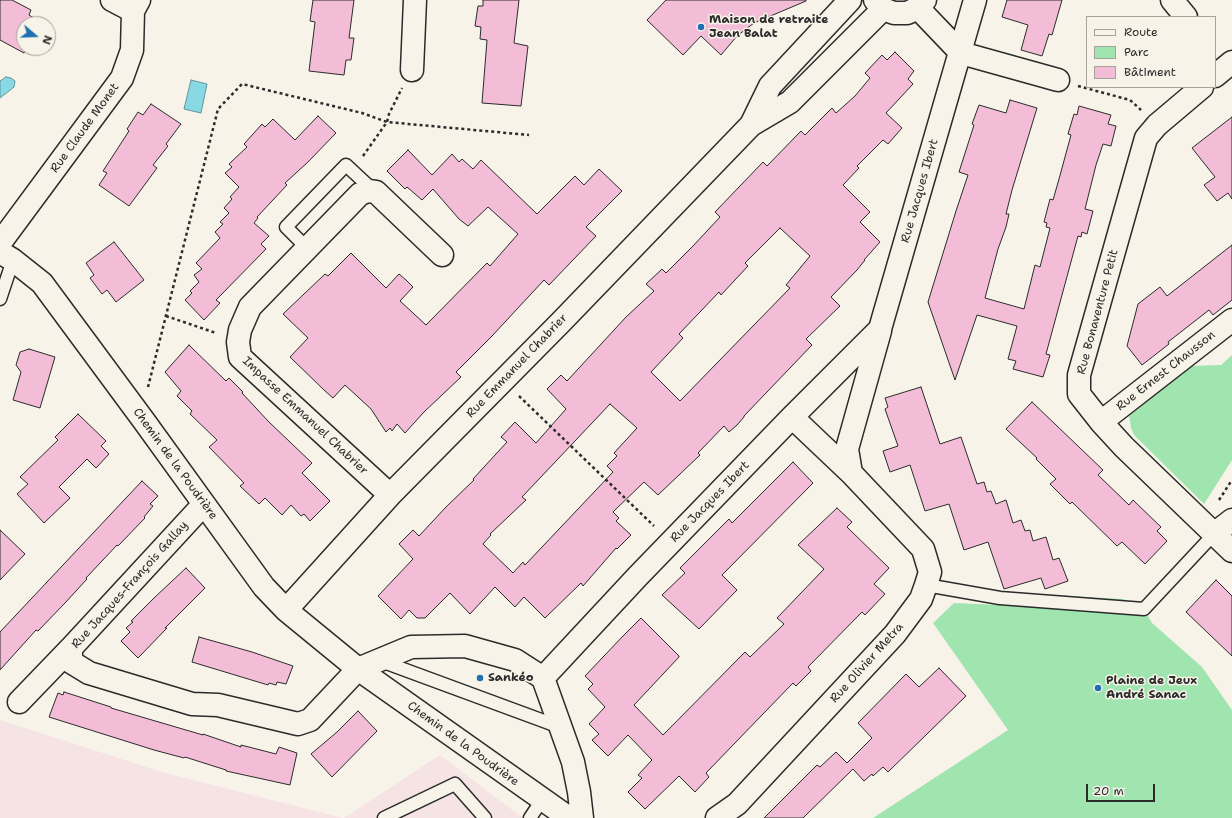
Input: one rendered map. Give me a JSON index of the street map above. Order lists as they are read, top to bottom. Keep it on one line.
{"streets":{"street":["Rue Claude Monet","Rue Jacques Ibert","Rue Bonaventure Petit","Rue Emmanuel Chabrier","Rue Ernest Chausson","Impasse Emmanuel Chabrier","Chemin de la Poudrière","Rue Jacques-François Gallay","Rue Olivier Metra"]},"crossings":[["Rue Claude Monet","Chemin de la Poudrière"],["Rue Jacques Ibert","Rue Olivier Metra"],["Rue Bonaventure Petit","Rue Ernest Chausson"],["Rue Emmanuel Chabrier","Impasse Emmanuel Chabrier"],["Rue Emmanuel Chabrier","Chemin de la Poudrière"],["Chemin de la Poudrière","Rue Jacques-François Gallay"]],"places":["Maison de retraite Jean Balat","Sankéo","Plaine de Jeux André Sanac"],"legend":["Route","Parc","Bâtiment"],"scale_bar":"20 m","north":"right"}
